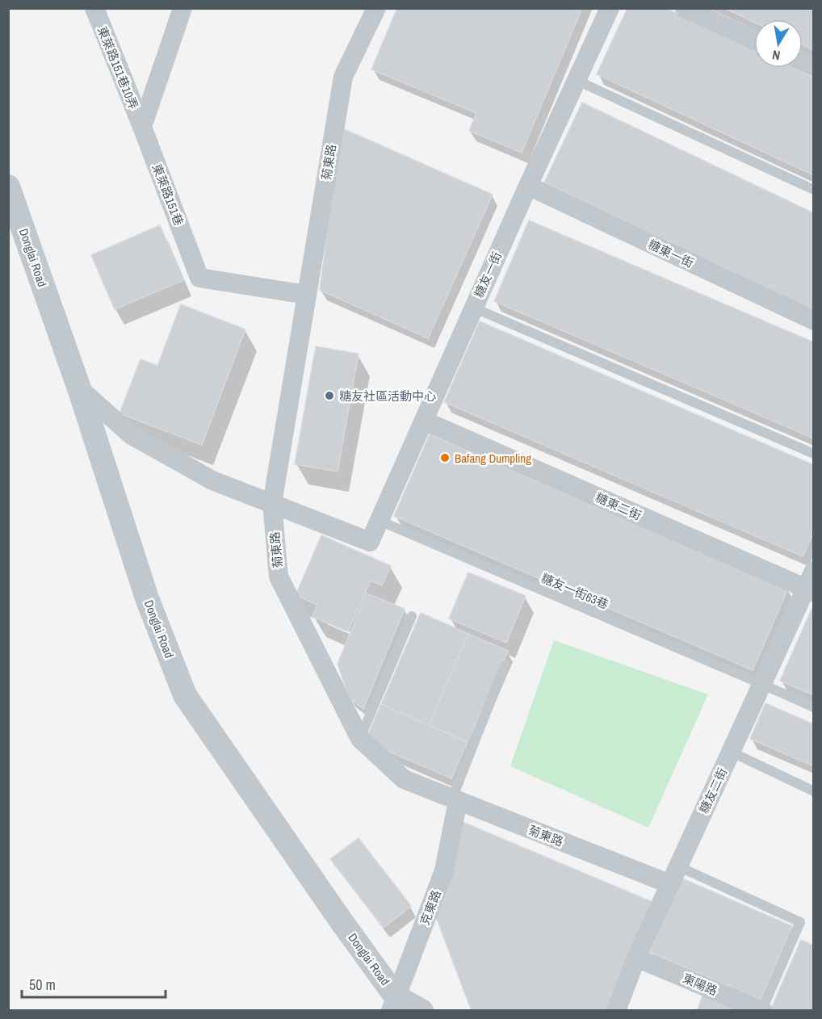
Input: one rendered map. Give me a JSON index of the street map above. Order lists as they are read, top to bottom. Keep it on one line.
{"streets":{"street":["東萊路151巷10弄","菊東路","東萊路151巷","糖東一街","Donglai Road","糖友一街","糖東二街","糖友二街","克東路","東陽路"],"lane":["糖友一街63巷"]},"crossings":[["東萊路151巷10弄","東萊路151巷"],["菊東路","東萊路151巷"],["菊東路","糖友一街"],["菊東路","糖友二街"],["菊東路","克東路"],["糖東一街","糖友一街"],["Donglai Road","克東路"],["糖友一街","糖東二街"],["糖友一街","糖友一街63巷"],["糖東二街","糖友二街"],["糖友一街63巷","糖友二街"],["糖友二街","東陽路"]],"places":["糖友社區活動中心","Bafang Dumpling"],"scale_bar":"50 m","north":"bottom"}
